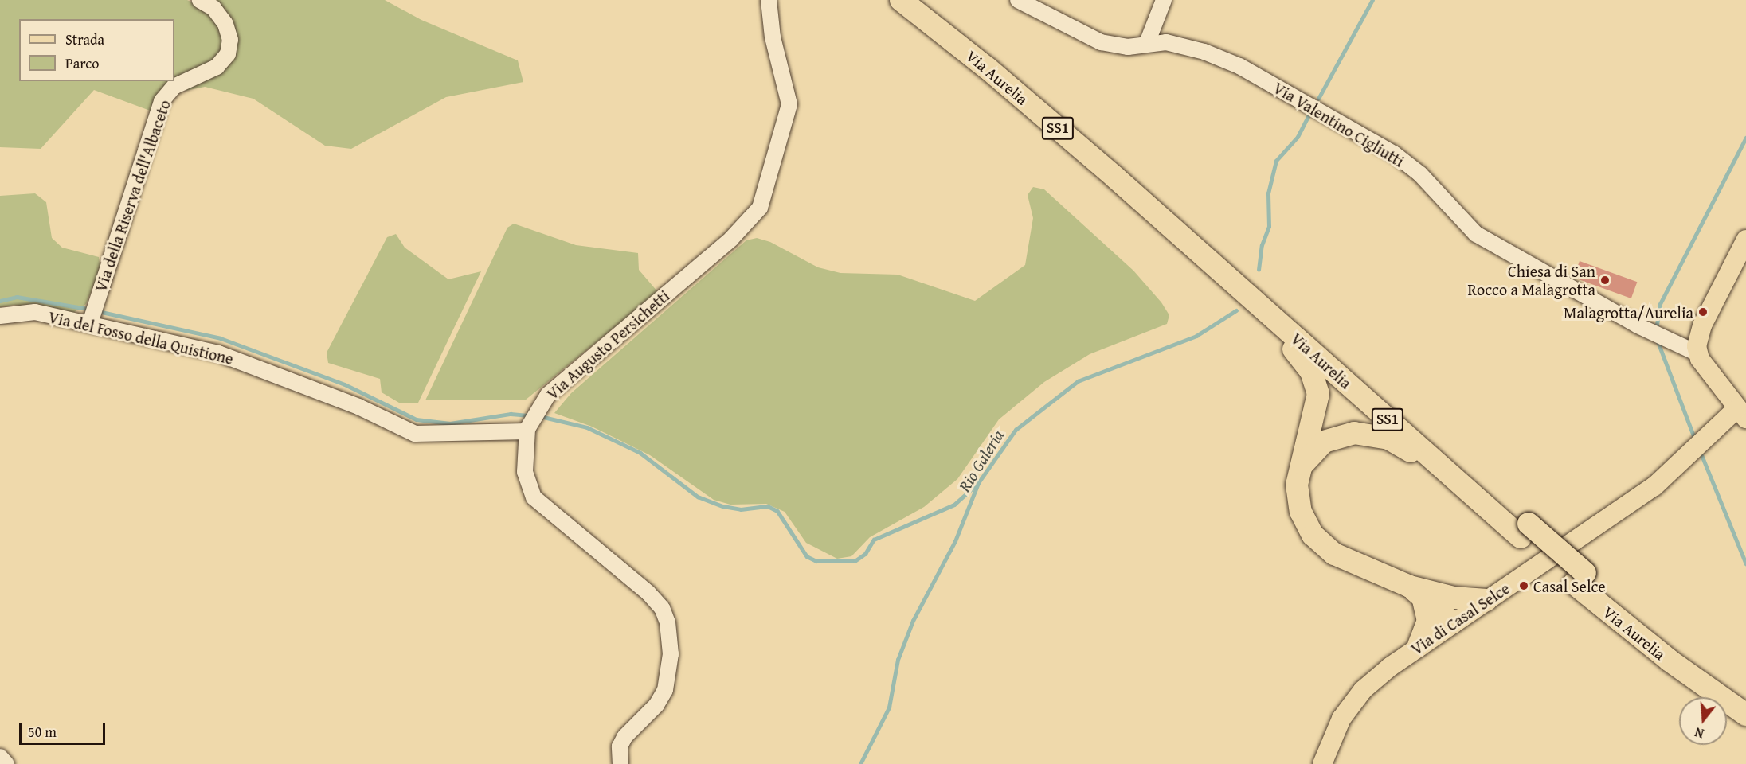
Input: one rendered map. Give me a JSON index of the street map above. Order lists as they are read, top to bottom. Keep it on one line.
{"streets":{"highway":["Via Aurelia","SS1"],"main road":["Via di Casal Selce"],"street":["Via Valentino Cigliutti","Via della Riserva dell'Albaceto","Via del Fosso della Quistione","Via Augusto Persichetti"]},"crossings":[["Via della Riserva dell'Albaceto","Via del Fosso della Quistione"],["Via del Fosso della Quistione","Via Augusto Persichetti"]],"water":["Rio Galeria"],"places":["Chiesa di San Rocco a Malagrotta","Malagrotta/Aurelia","Casal Selce"],"legend":["Strada","Parco"],"scale_bar":"50 m","north":"bottom"}
